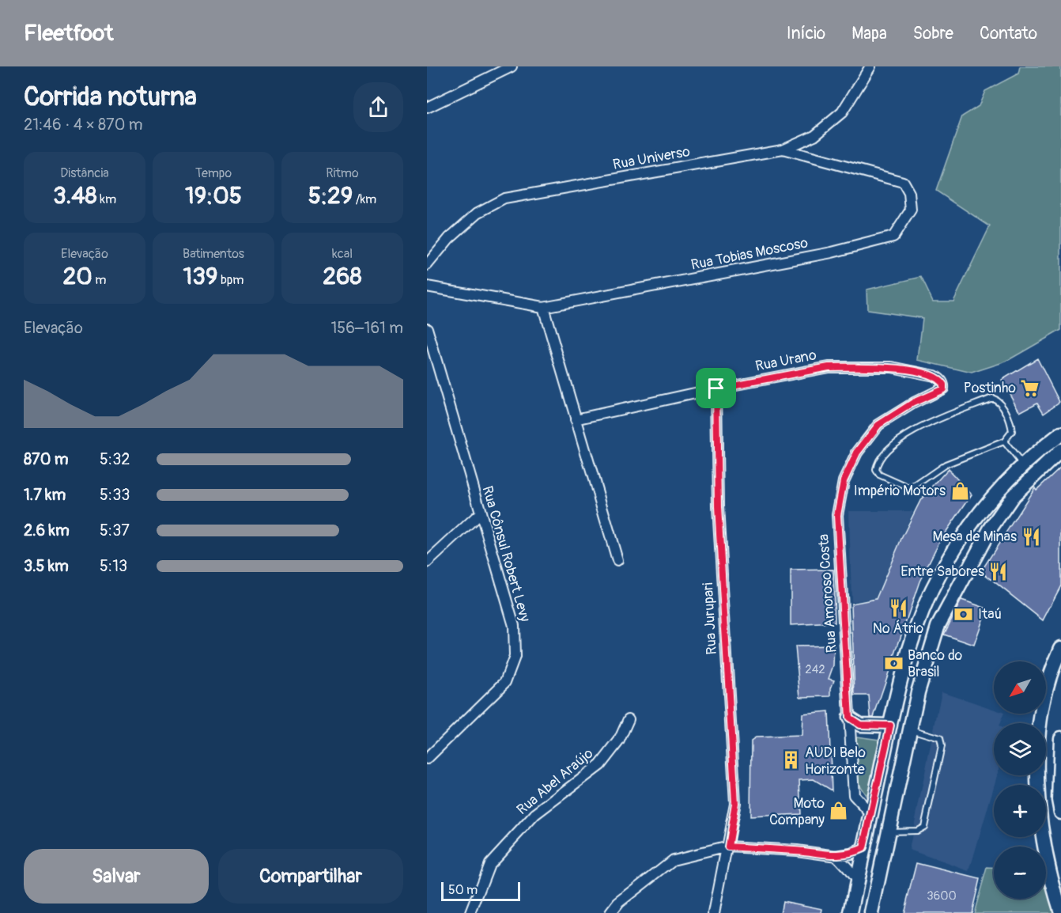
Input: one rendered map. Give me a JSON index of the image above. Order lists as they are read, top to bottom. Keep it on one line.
{"streets":{"street":["Rua Universo","Rua Tobias Moscoso","Rua Urano","Rua Cônsul Robert Levy","Rua Amoroso Costa","Rua Jurupari","Rua Abel Araújo"]},"crossings":[["Rua Universo","Rua Tobias Moscoso"],["Rua Urano","Rua Amoroso Costa"],["Rua Urano","Rua Jurupari"]],"places":{"supermarket":["Postinho"],"shop":["Império Motors","Moto Company"],"restaurant":["Mesa de Minas","Entre Sabores","No Átrio"],"bank":["Itaú","Banco do Brasil"],"building":["AUDI Belo Horizonte"]},"house_numbers":["242","3600"],"scale_bar":"50 m","north":"bottom left","page":{"header":"Fleetfoot","nav":["Início","Mapa","Sobre","Contato"],"heading":["Corrida noturna","21:46 · 4 × 870 m"],"stats":[["Distância","3.48 km"],["Tempo","19:05"],["Ritmo","5:29 /km"],["Elevação","20 m"],["Batimentos","139 bpm"],["kcal","268"]],"chart":["Elevação","156–161 m"],"list":[{"name":"870 m","note":"5:32"},{"name":"1.7 km","note":"5:33"},{"name":"2.6 km","note":"5:37"},{"name":"3.5 km","note":"5:13"}],"map_buttons":["+","−"],"buttons":["Salvar","Compartilhar"],"scale":"50 m"}}
